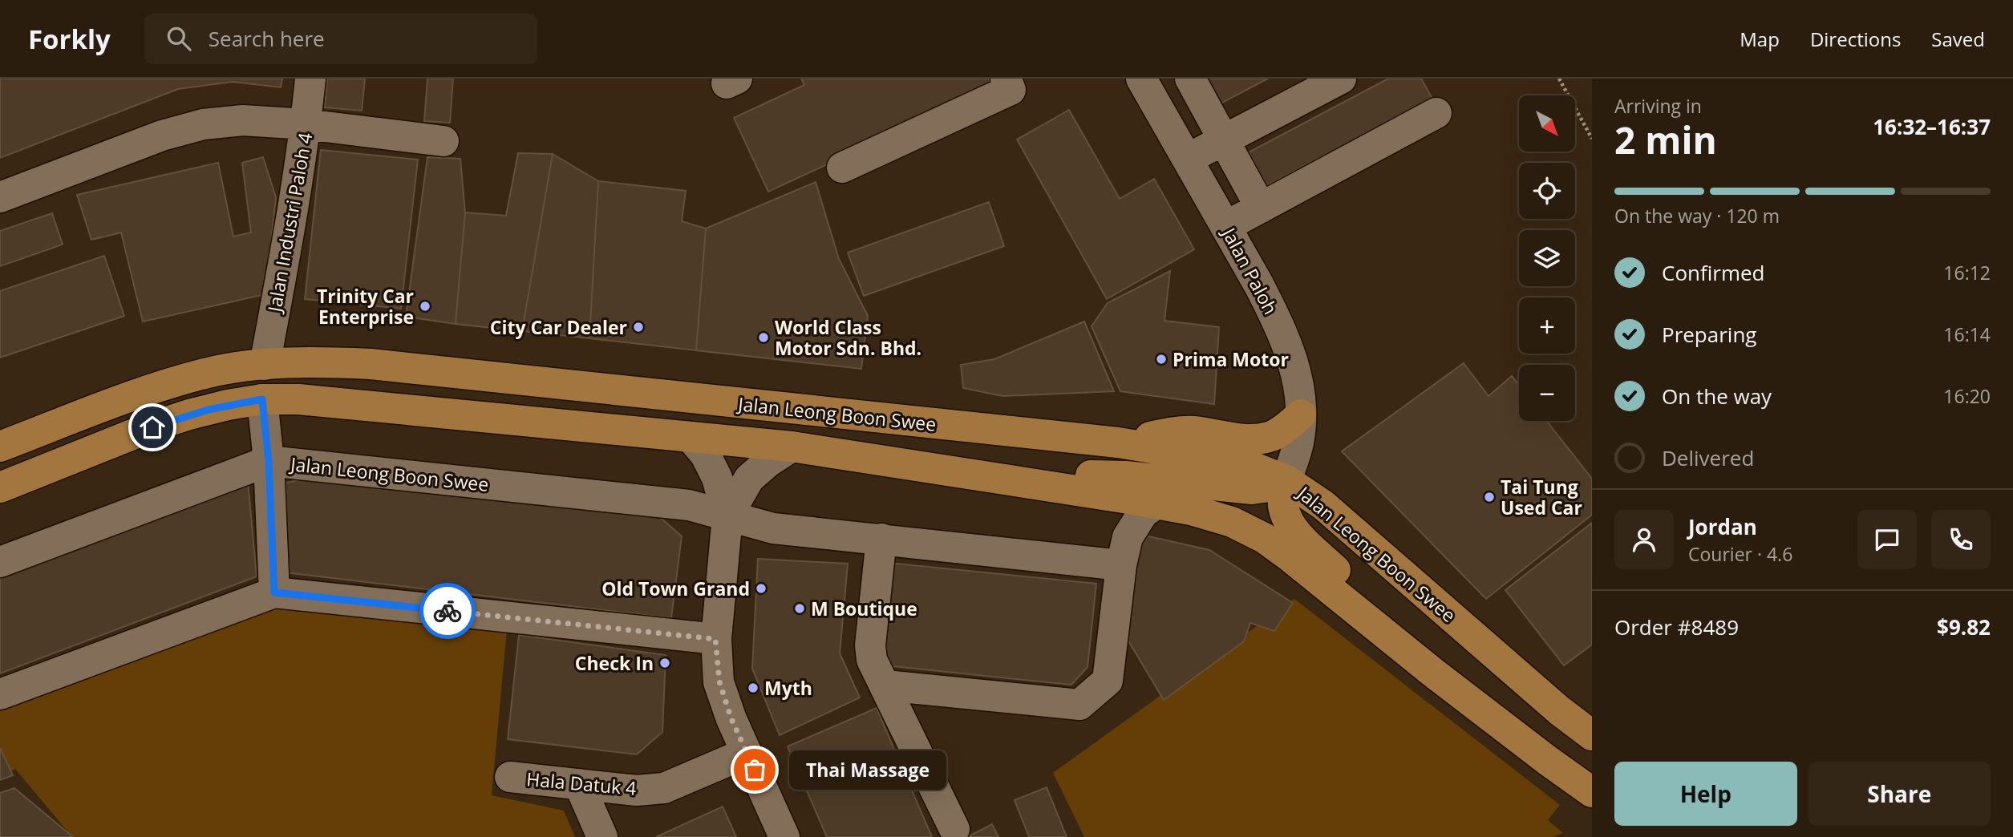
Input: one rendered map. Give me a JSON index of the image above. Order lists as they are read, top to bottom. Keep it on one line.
{"streets":{"main road":["Jalan Leong Boon Swee"],"street":["Jalan Industri Paloh 4","Jalan Paloh","Hala Datuk 4"]},"crossings":[["Jalan Industri Paloh 4","Jalan Leong Boon Swee"],["Jalan Paloh","Jalan Leong Boon Swee"]],"places":["Trinity Car Enterprise","City Car Dealer","World Class Motor Sdn. Bhd.","Prima Motor","Tai Tung Used Car","Old Town Grand","M Boutique","Check In","Myth","Thai Massage"],"north":"bottom right","page":{"header":"Forkly","search":"Search here","nav":["Map","Directions","Saved"],"heading":["2 min","Arriving in","16:32–16:37"],"panel":["Jordan","Courier · 4.6","Order #8489","$9.82"],"map_buttons":["+","−"],"bar":"On the way · 120 m","list":[["Confirmed","16:12"],["Preparing","16:14"],["On the way","16:20"],"Delivered"],"bubble":"Thai Massage","buttons":["Help","Share"]}}
